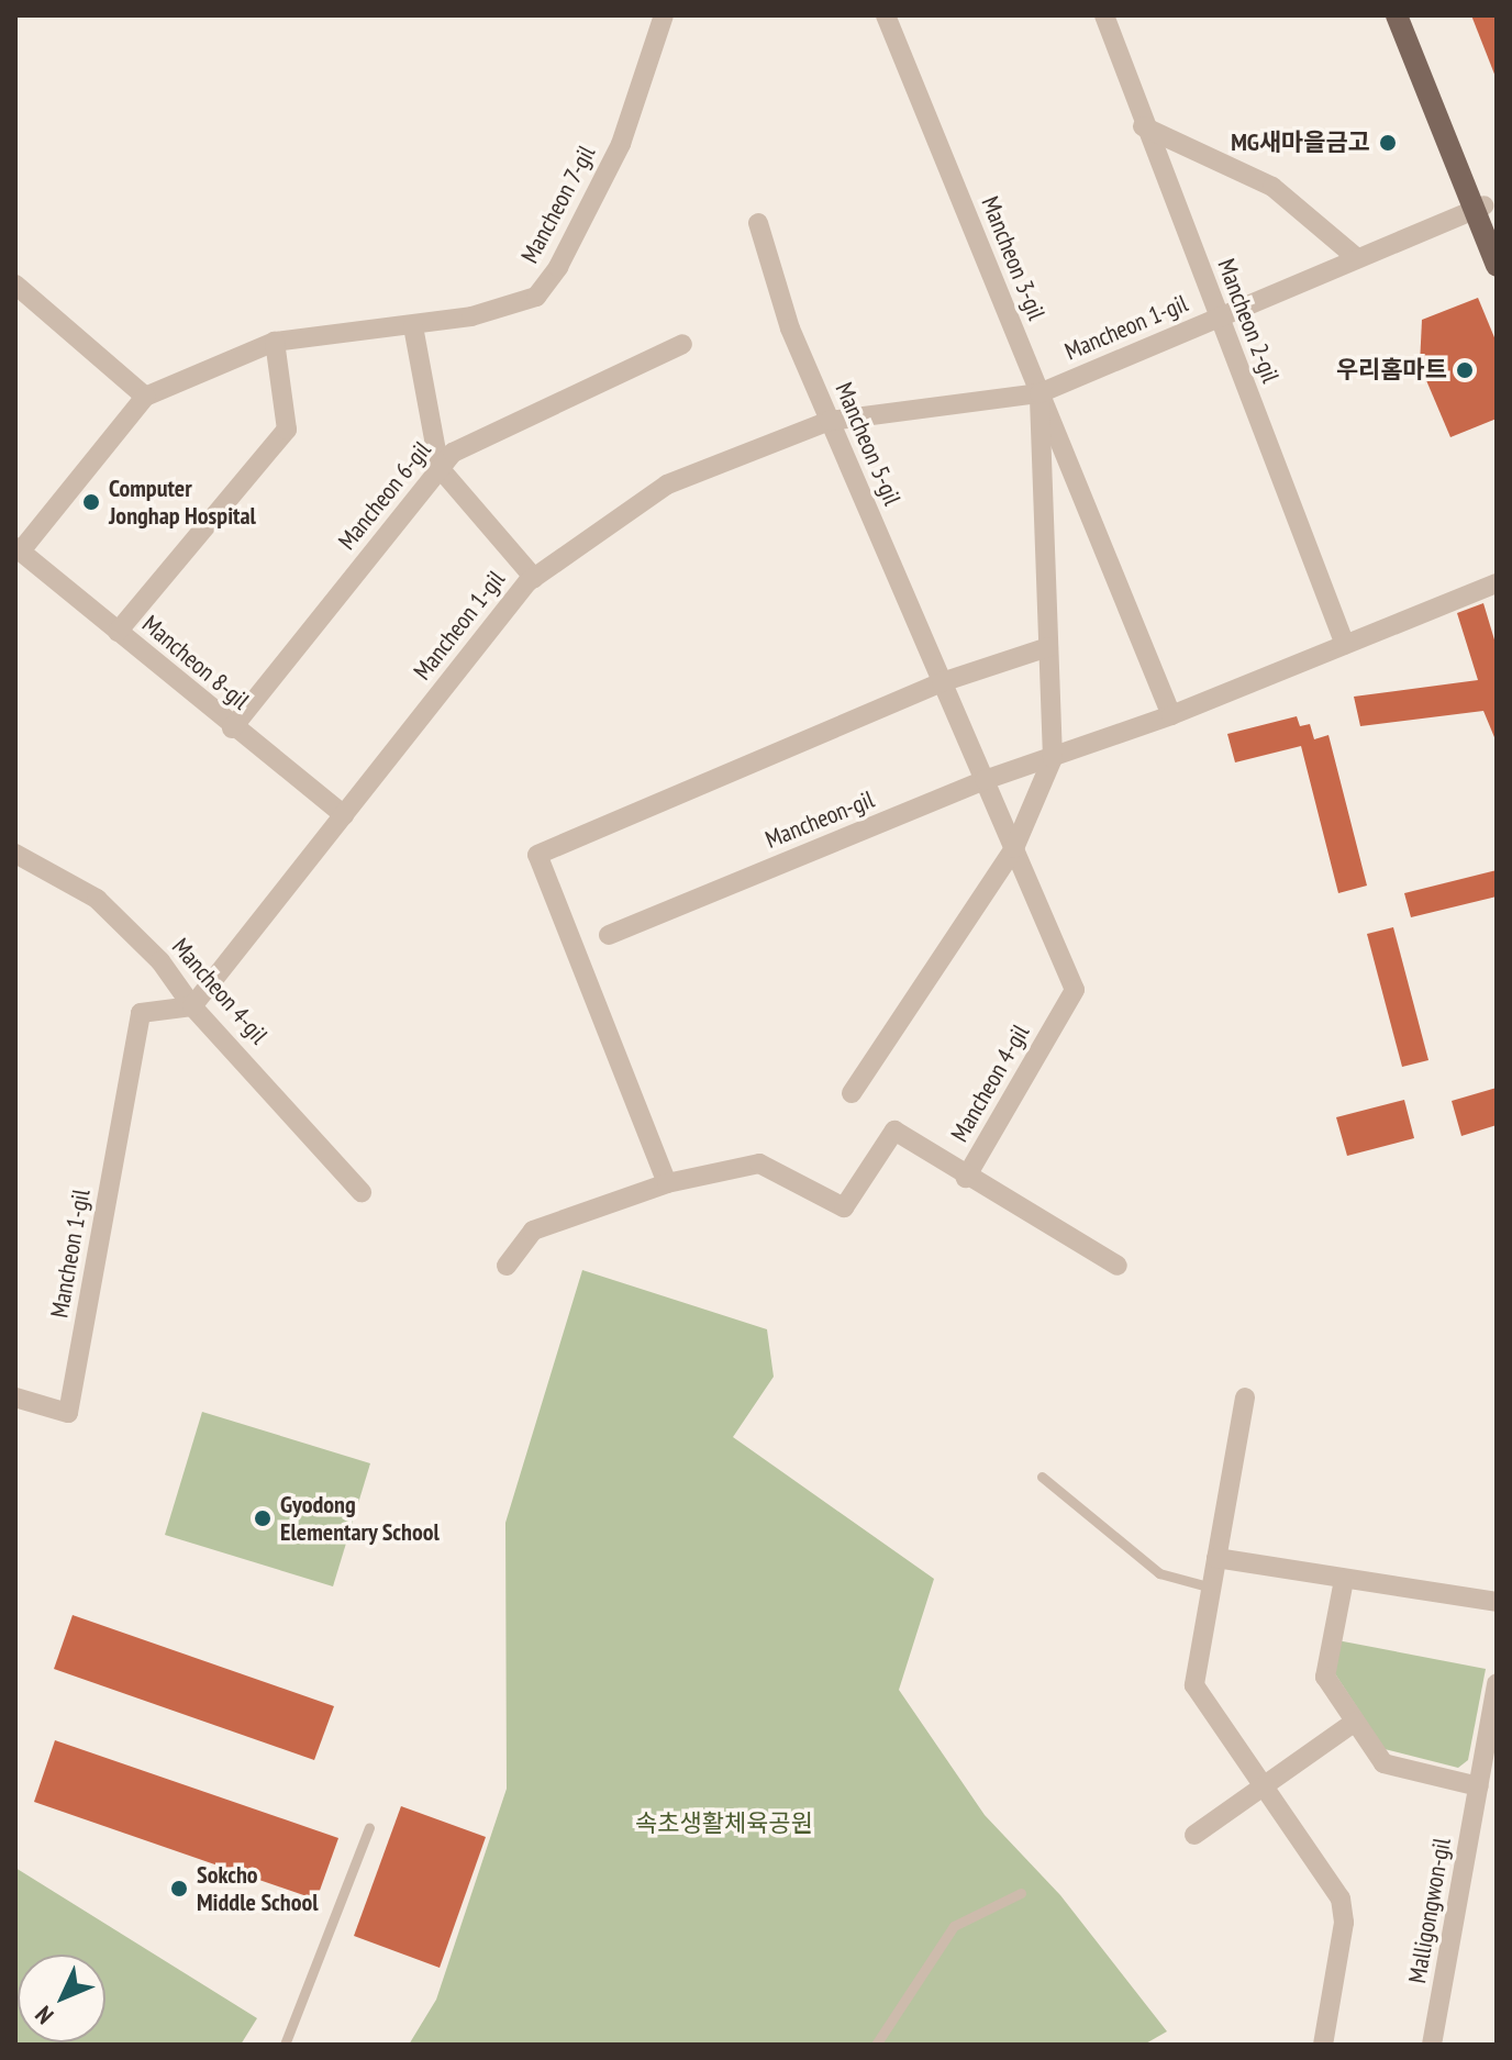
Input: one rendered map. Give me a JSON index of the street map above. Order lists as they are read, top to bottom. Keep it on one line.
{"streets":{"street":["Mancheon 7-gil","Mancheon 3-gil","Mancheon 2-gil","Mancheon 1-gil","Mancheon 5-gil","Mancheon 6-gil","Mancheon 8-gil","Mancheon-gil","Mancheon 4-gil","Malligongwon-gil"]},"crossings":[["Mancheon 7-gil","Mancheon 8-gil"],["Mancheon 3-gil","Mancheon 1-gil"],["Mancheon 3-gil","Mancheon-gil"],["Mancheon 2-gil","Mancheon 1-gil"],["Mancheon 2-gil","Mancheon-gil"],["Mancheon 1-gil","Mancheon 5-gil"],["Mancheon 1-gil","Mancheon 8-gil"],["Mancheon 1-gil","Mancheon 4-gil"],["Mancheon 5-gil","Mancheon-gil"],["Mancheon 5-gil","Mancheon 4-gil"],["Mancheon 6-gil","Mancheon 8-gil"]],"parks":["속초생활체육공원"],"places":["MG새마을금고","우리홈마트","Computer Jonghap Hospital","Gyodong Elementary School","Sokcho Middle School"],"north":"bottom left"}
